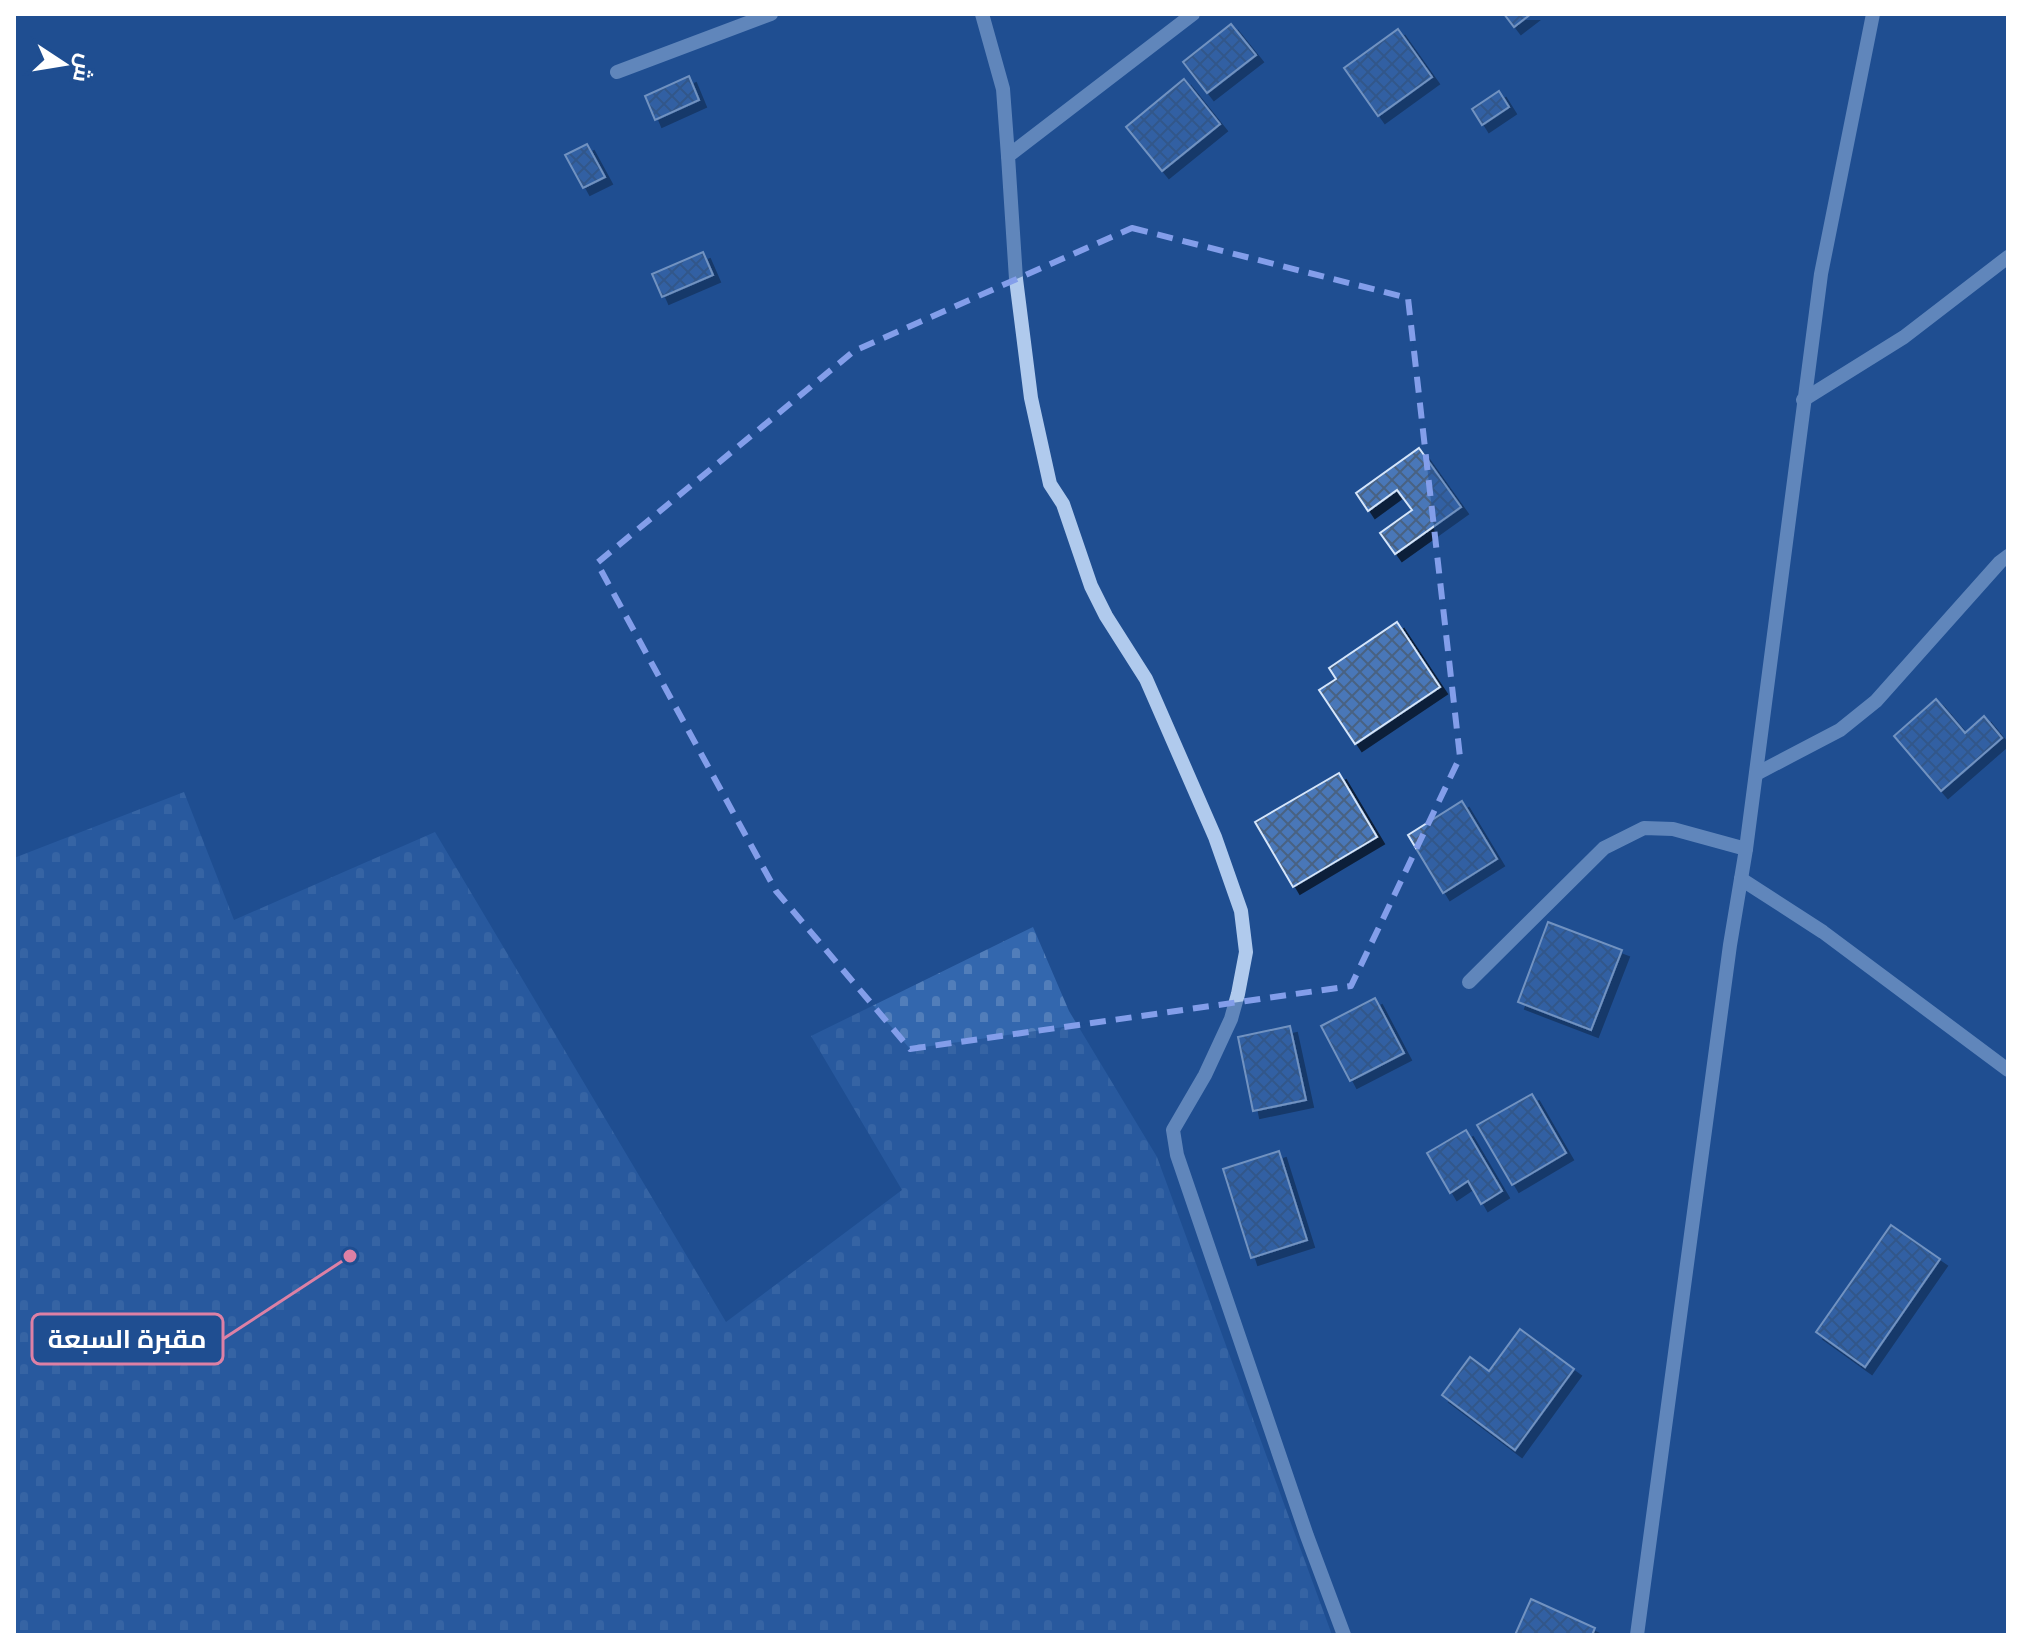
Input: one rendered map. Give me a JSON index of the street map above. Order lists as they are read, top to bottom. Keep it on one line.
{"places":["مقبرة السبعة"],"north":"right"}
